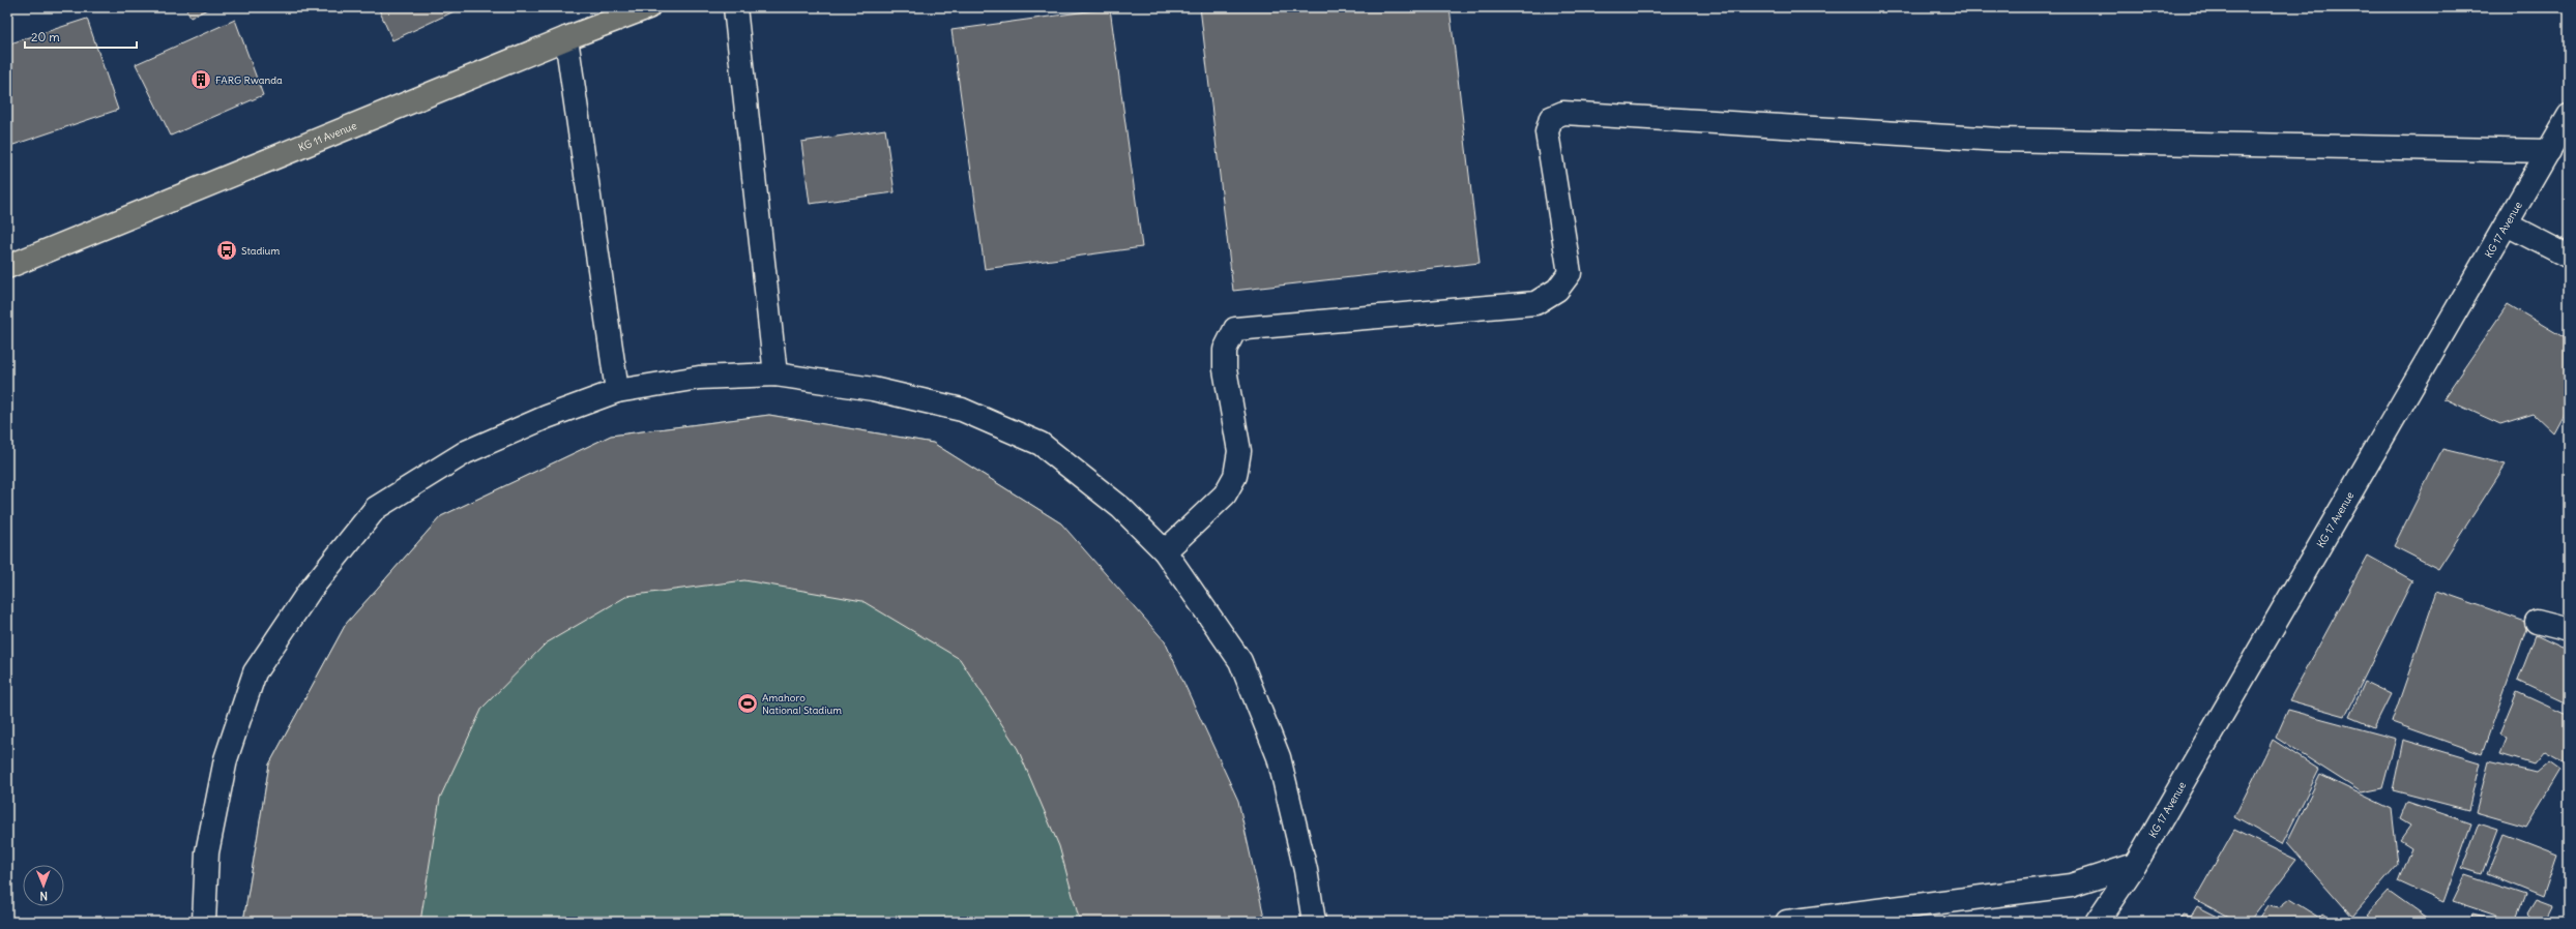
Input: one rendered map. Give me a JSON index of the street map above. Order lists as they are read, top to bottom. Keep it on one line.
{"streets":{"main road":["KG 11 Avenue"],"street":["KG 17 Avenue"]},"places":{"building":["FARG Rwanda"],"bus stop":["Stadium"],"sports":["Amahoro National Stadium"]},"scale_bar":"20 m","north":"bottom"}
